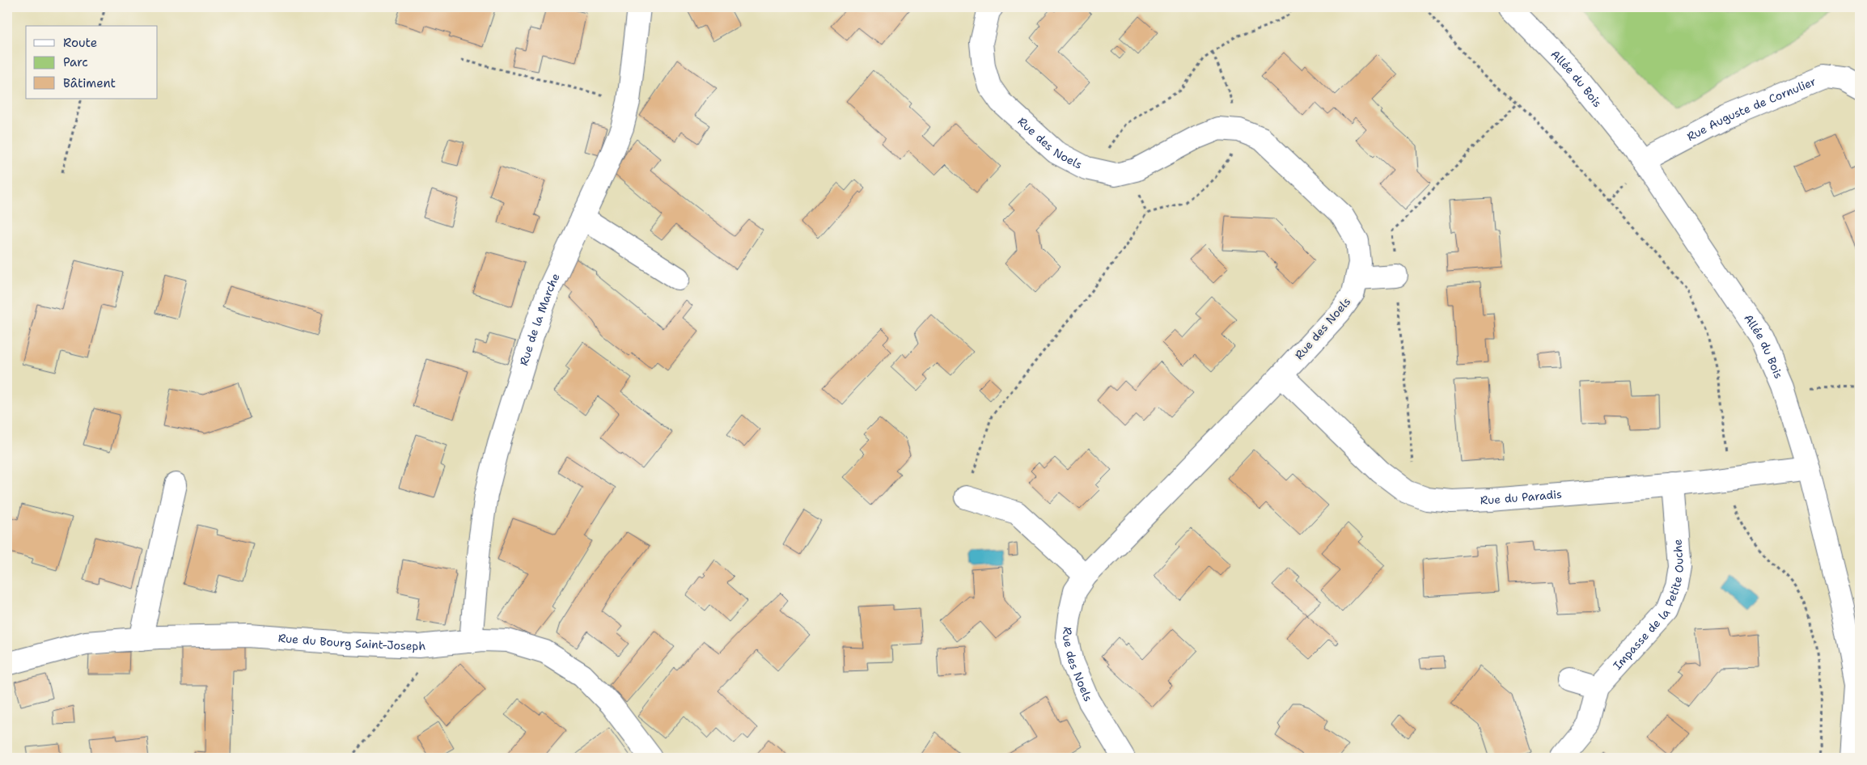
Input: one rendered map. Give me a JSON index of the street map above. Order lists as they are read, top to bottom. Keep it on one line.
{"streets":{"street":["Allée du Bois","Rue Auguste de Cornulier","Rue des Noels","Rue de la Marche","Rue du Paradis","Impasse de la Petite Ouche","Rue du Bourg Saint-Joseph"]},"crossings":[["Allée du Bois","Rue Auguste de Cornulier"],["Allée du Bois","Rue du Paradis"],["Rue des Noels","Rue du Paradis"],["Rue de la Marche","Rue du Bourg Saint-Joseph"],["Rue du Paradis","Impasse de la Petite Ouche"]],"legend":["Route","Parc","Bâtiment"]}
